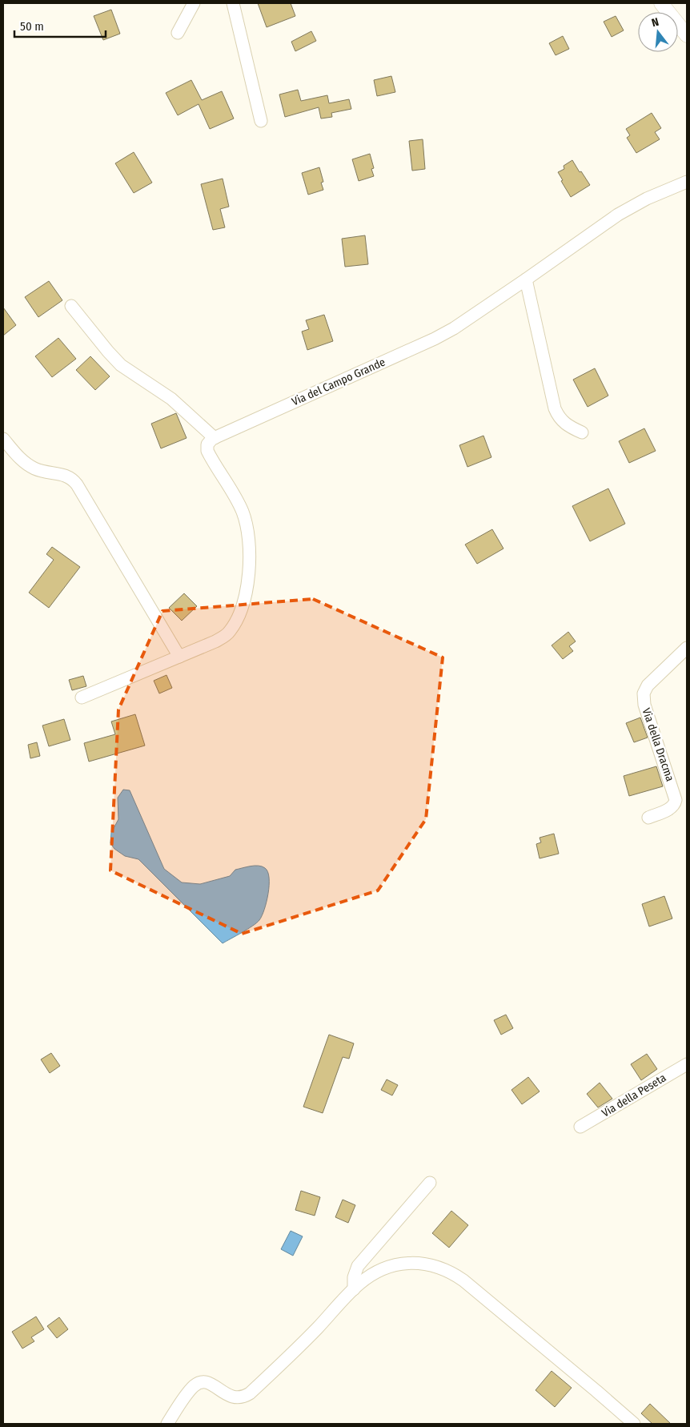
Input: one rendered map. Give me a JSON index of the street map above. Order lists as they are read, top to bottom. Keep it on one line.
{"streets":{"street":["Via del Campo Grande","Via della Dracma","Via della Peseta"]},"scale_bar":"50 m","north":"top"}
